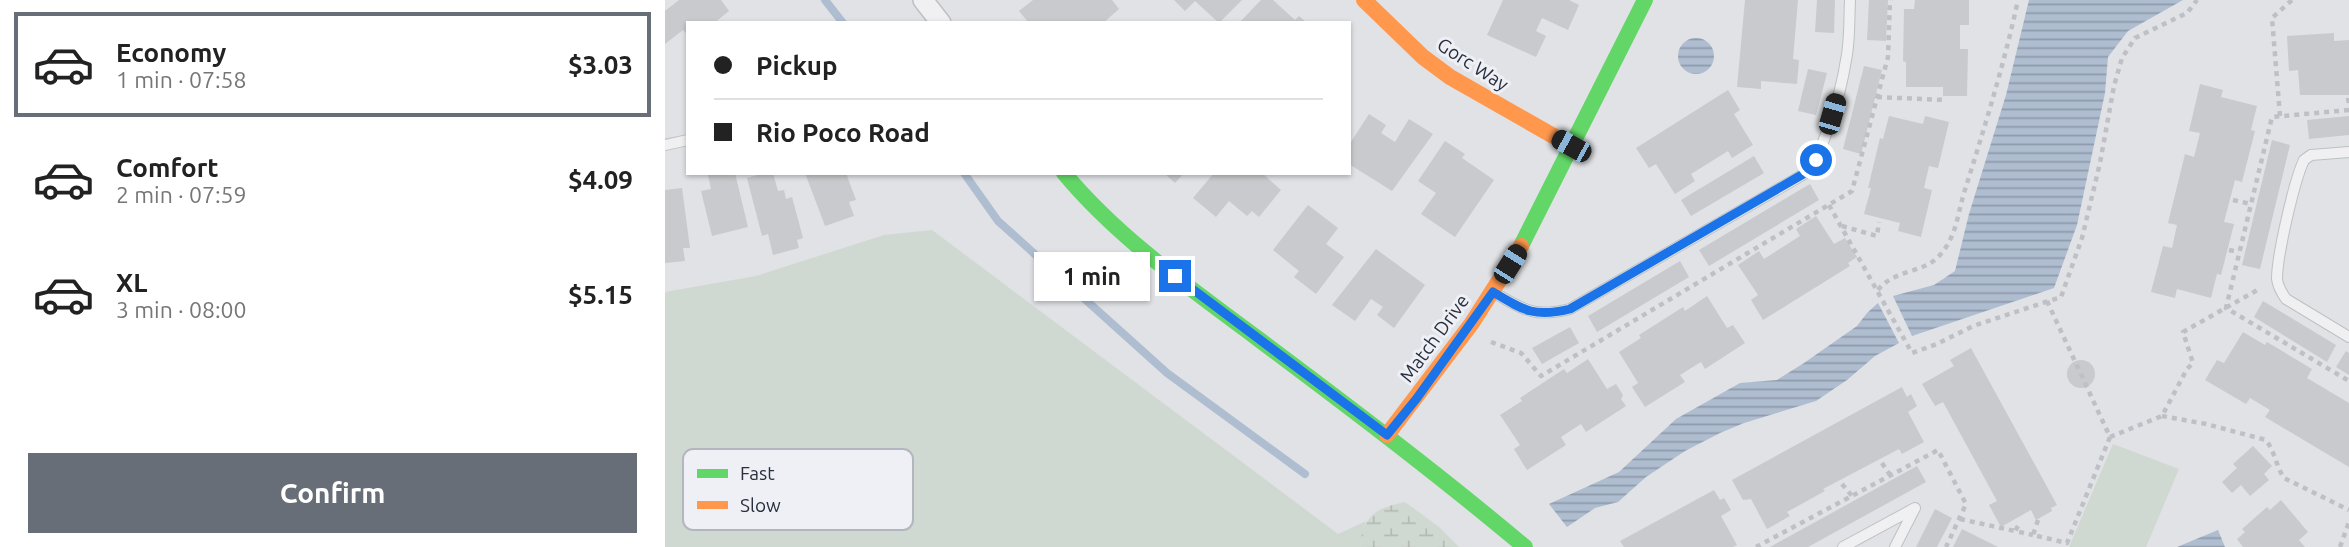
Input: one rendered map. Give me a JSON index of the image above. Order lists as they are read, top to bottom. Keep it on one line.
{"streets":{"street":["Gorc Way","Match Drive"]},"crossings":[["Gorc Way","Match Drive"]],"legend":["Fast","Slow"],"page":{"list":[{"name":"Economy","note":"1 min · 07:58","value":"$3.03"},{"name":"Comfort","note":"2 min · 07:59","value":"$4.09"},{"name":"XL","note":"3 min · 08:00","value":"$5.15"}],"banner":["Pickup","Rio Poco Road"],"bubble":"1 min","buttons":"Confirm"}}
